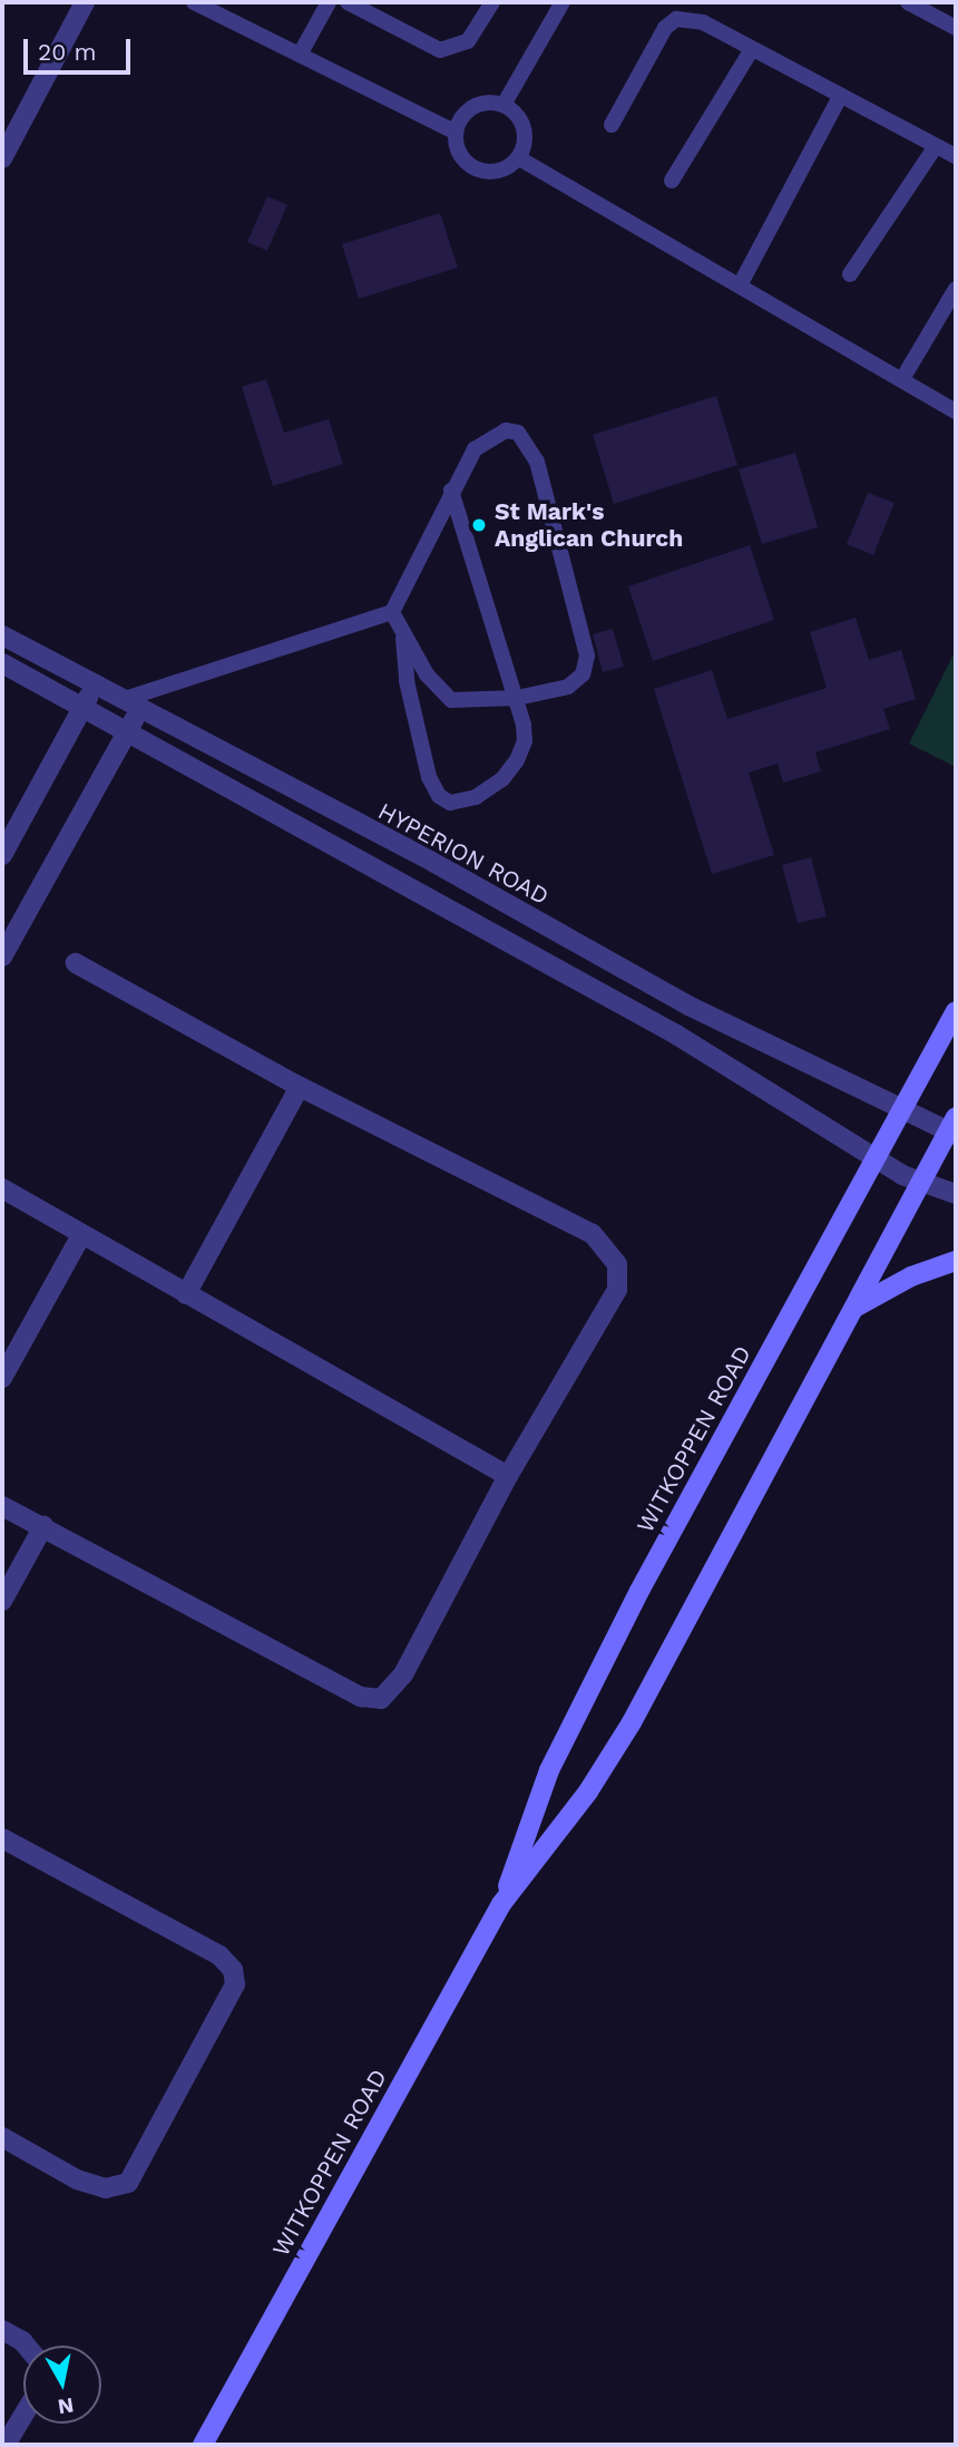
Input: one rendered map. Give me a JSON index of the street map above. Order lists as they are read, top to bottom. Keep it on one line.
{"streets":{"main road":["WITKOPPEN ROAD"],"street":["HYPERION ROAD"]},"crossings":[["HYPERION ROAD","WITKOPPEN ROAD"]],"places":["St Mark's Anglican Church"],"scale_bar":"20 m","north":"bottom"}
